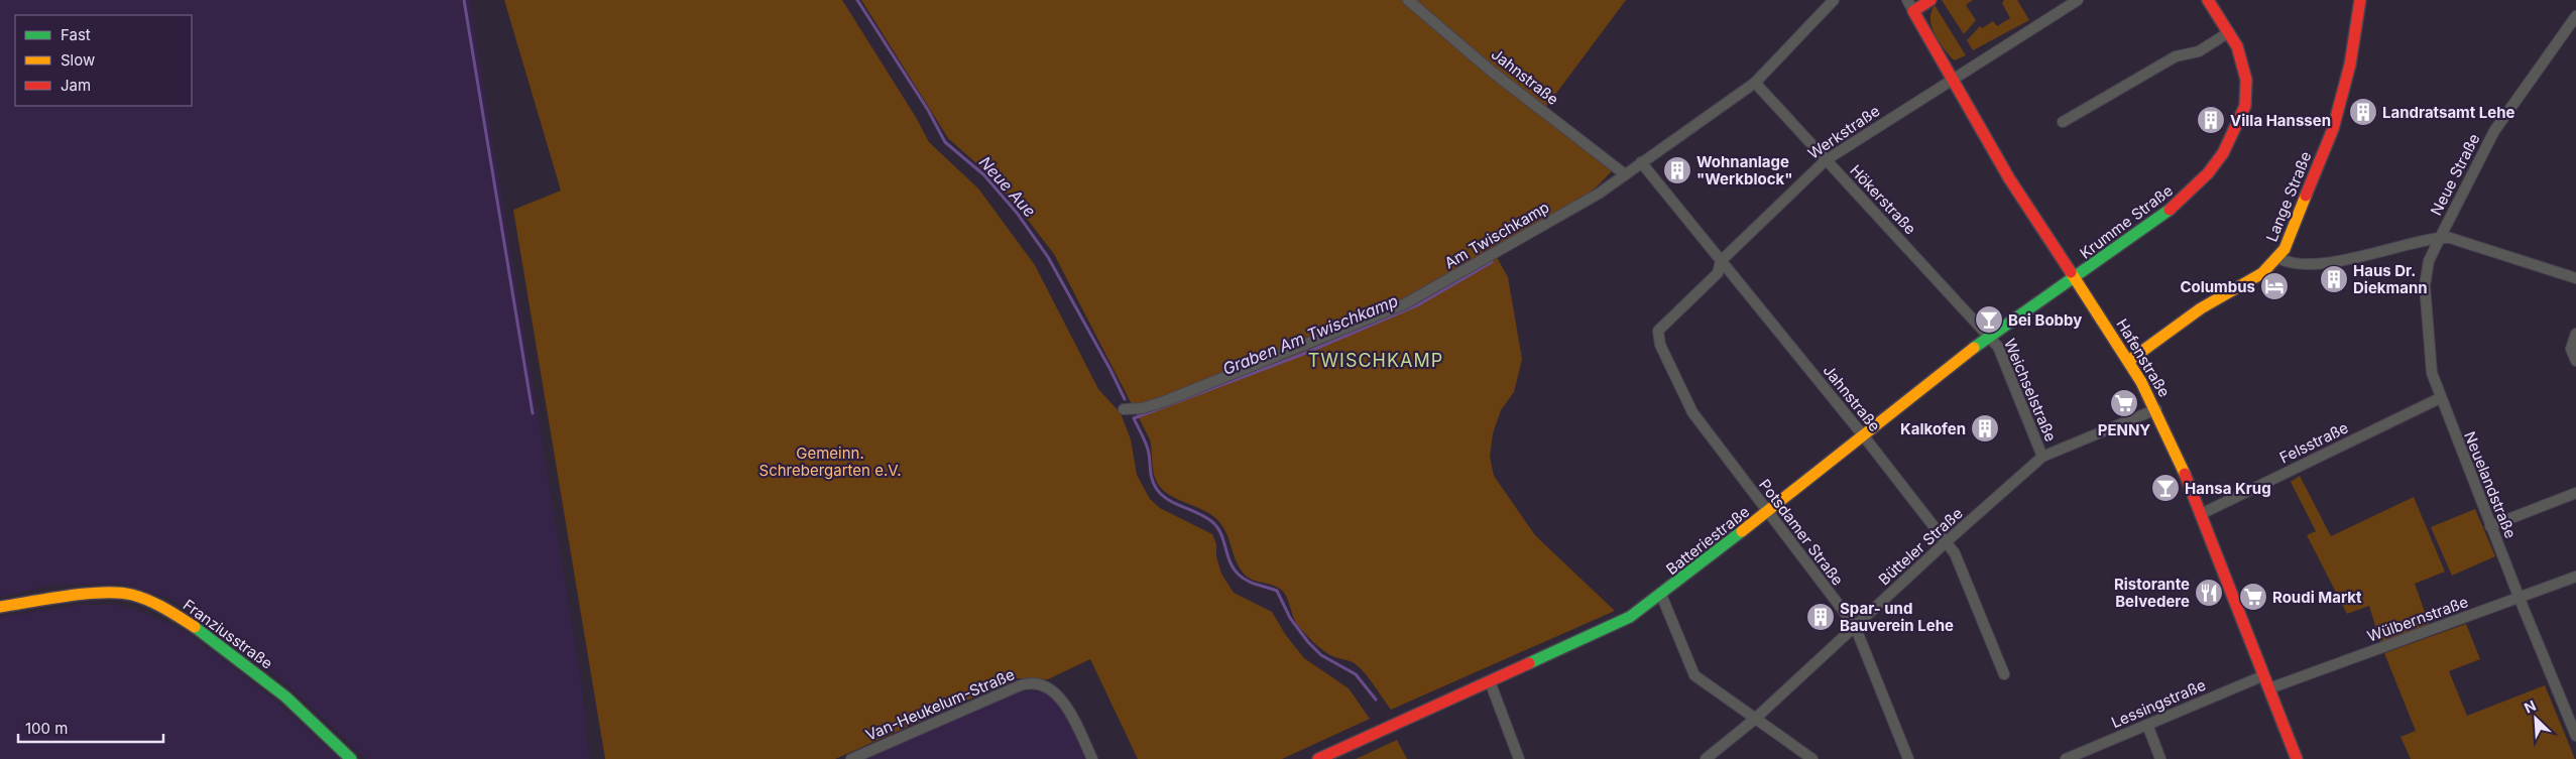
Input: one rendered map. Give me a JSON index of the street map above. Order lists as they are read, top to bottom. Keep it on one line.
{"streets":{"street":["Jahnstraße","Werkstraße","Neue Straße","Lange Straße","Hökerstraße","Krumme Straße","Am Twischkamp","Hafenstraße","Weichselstraße","Felsstraße","Neuelandstraße","Potsdamer Straße","Batteriestraße","Bütteler Straße","Wülbernstraße","Franziusstraße","Lessingstraße","Van-Heukelum-Straße"]},"crossings":[["Jahnstraße","Werkstraße"],["Jahnstraße","Am Twischkamp"],["Jahnstraße","Batteriestraße"],["Jahnstraße","Bütteler Straße"],["Werkstraße","Hökerstraße"],["Werkstraße","Hafenstraße"],["Werkstraße","Potsdamer Straße"],["Neue Straße","Lange Straße"],["Neue Straße","Neuelandstraße"],["Lange Straße","Hafenstraße"],["Hökerstraße","Am Twischkamp"],["Hökerstraße","Weichselstraße"],["Hökerstraße","Batteriestraße"],["Krumme Straße","Hafenstraße"],["Krumme Straße","Batteriestraße"],["Hafenstraße","Felsstraße"],["Hafenstraße","Batteriestraße"],["Hafenstraße","Bütteler Straße"],["Hafenstraße","Wülbernstraße"],["Hafenstraße","Lessingstraße"],["Weichselstraße","Batteriestraße"],["Weichselstraße","Bütteler Straße"],["Felsstraße","Neuelandstraße"],["Neuelandstraße","Wülbernstraße"],["Potsdamer Straße","Batteriestraße"],["Potsdamer Straße","Bütteler Straße"]],"districts":["TWISCHKAMP"],"water":["Neue Aue","Graben Am Twischkamp"],"parks":["Gemeinn. Schrebergarten e.V."],"places":{"building":["Landratsamt Lehe","Villa Hanssen","Wohnanlage \"Werkblock\"","Haus Dr. Diekmann","Kalkofen","Spar- und Bauverein Lehe"],"hotel":["Columbus"],"bar":["Bei Bobby","Hansa Krug"],"supermarket":["PENNY","Roudi Markt"],"restaurant":["Ristorante Belvedere"]},"legend":["Fast","Slow","Jam"],"scale_bar":"100 m","north":"top left"}
